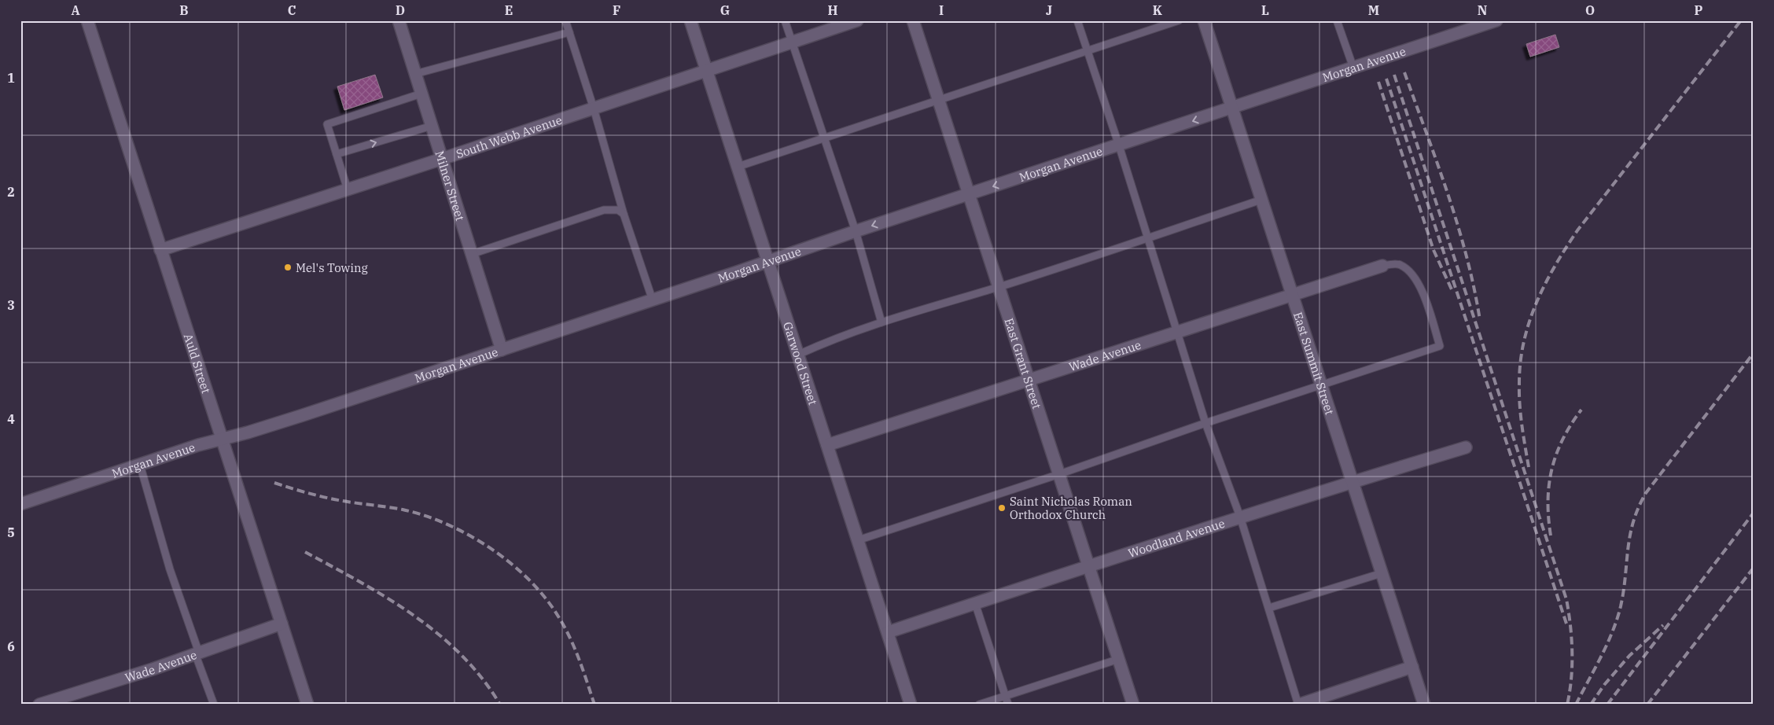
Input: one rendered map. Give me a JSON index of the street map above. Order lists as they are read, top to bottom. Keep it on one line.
{"streets":{"street":["Morgan Avenue","South Webb Avenue","Milner Street","Wade Avenue","Auld Street","Garwood Street","East Grant Street","East Summit Street","Woodland Avenue"]},"crossings":[["Morgan Avenue","Milner Street"],["Morgan Avenue","Auld Street"],["Morgan Avenue","Garwood Street"],["Morgan Avenue","East Grant Street"],["Morgan Avenue","East Summit Street"],["South Webb Avenue","Milner Street"],["South Webb Avenue","Auld Street"],["South Webb Avenue","Garwood Street"],["Wade Avenue","Auld Street"],["Wade Avenue","Garwood Street"],["Wade Avenue","East Grant Street"],["Wade Avenue","East Summit Street"],["Garwood Street","Woodland Avenue"],["East Grant Street","Woodland Avenue"],["East Summit Street","Woodland Avenue"]],"places":["Mel's Towing","Saint Nicholas Roman Orthodox Church"],"grid":{"columns":["A","B","C","D","E","F","G","H","I","J","K","L","M","N","O","P"],"rows":["1","2","3","4","5","6"]}}
